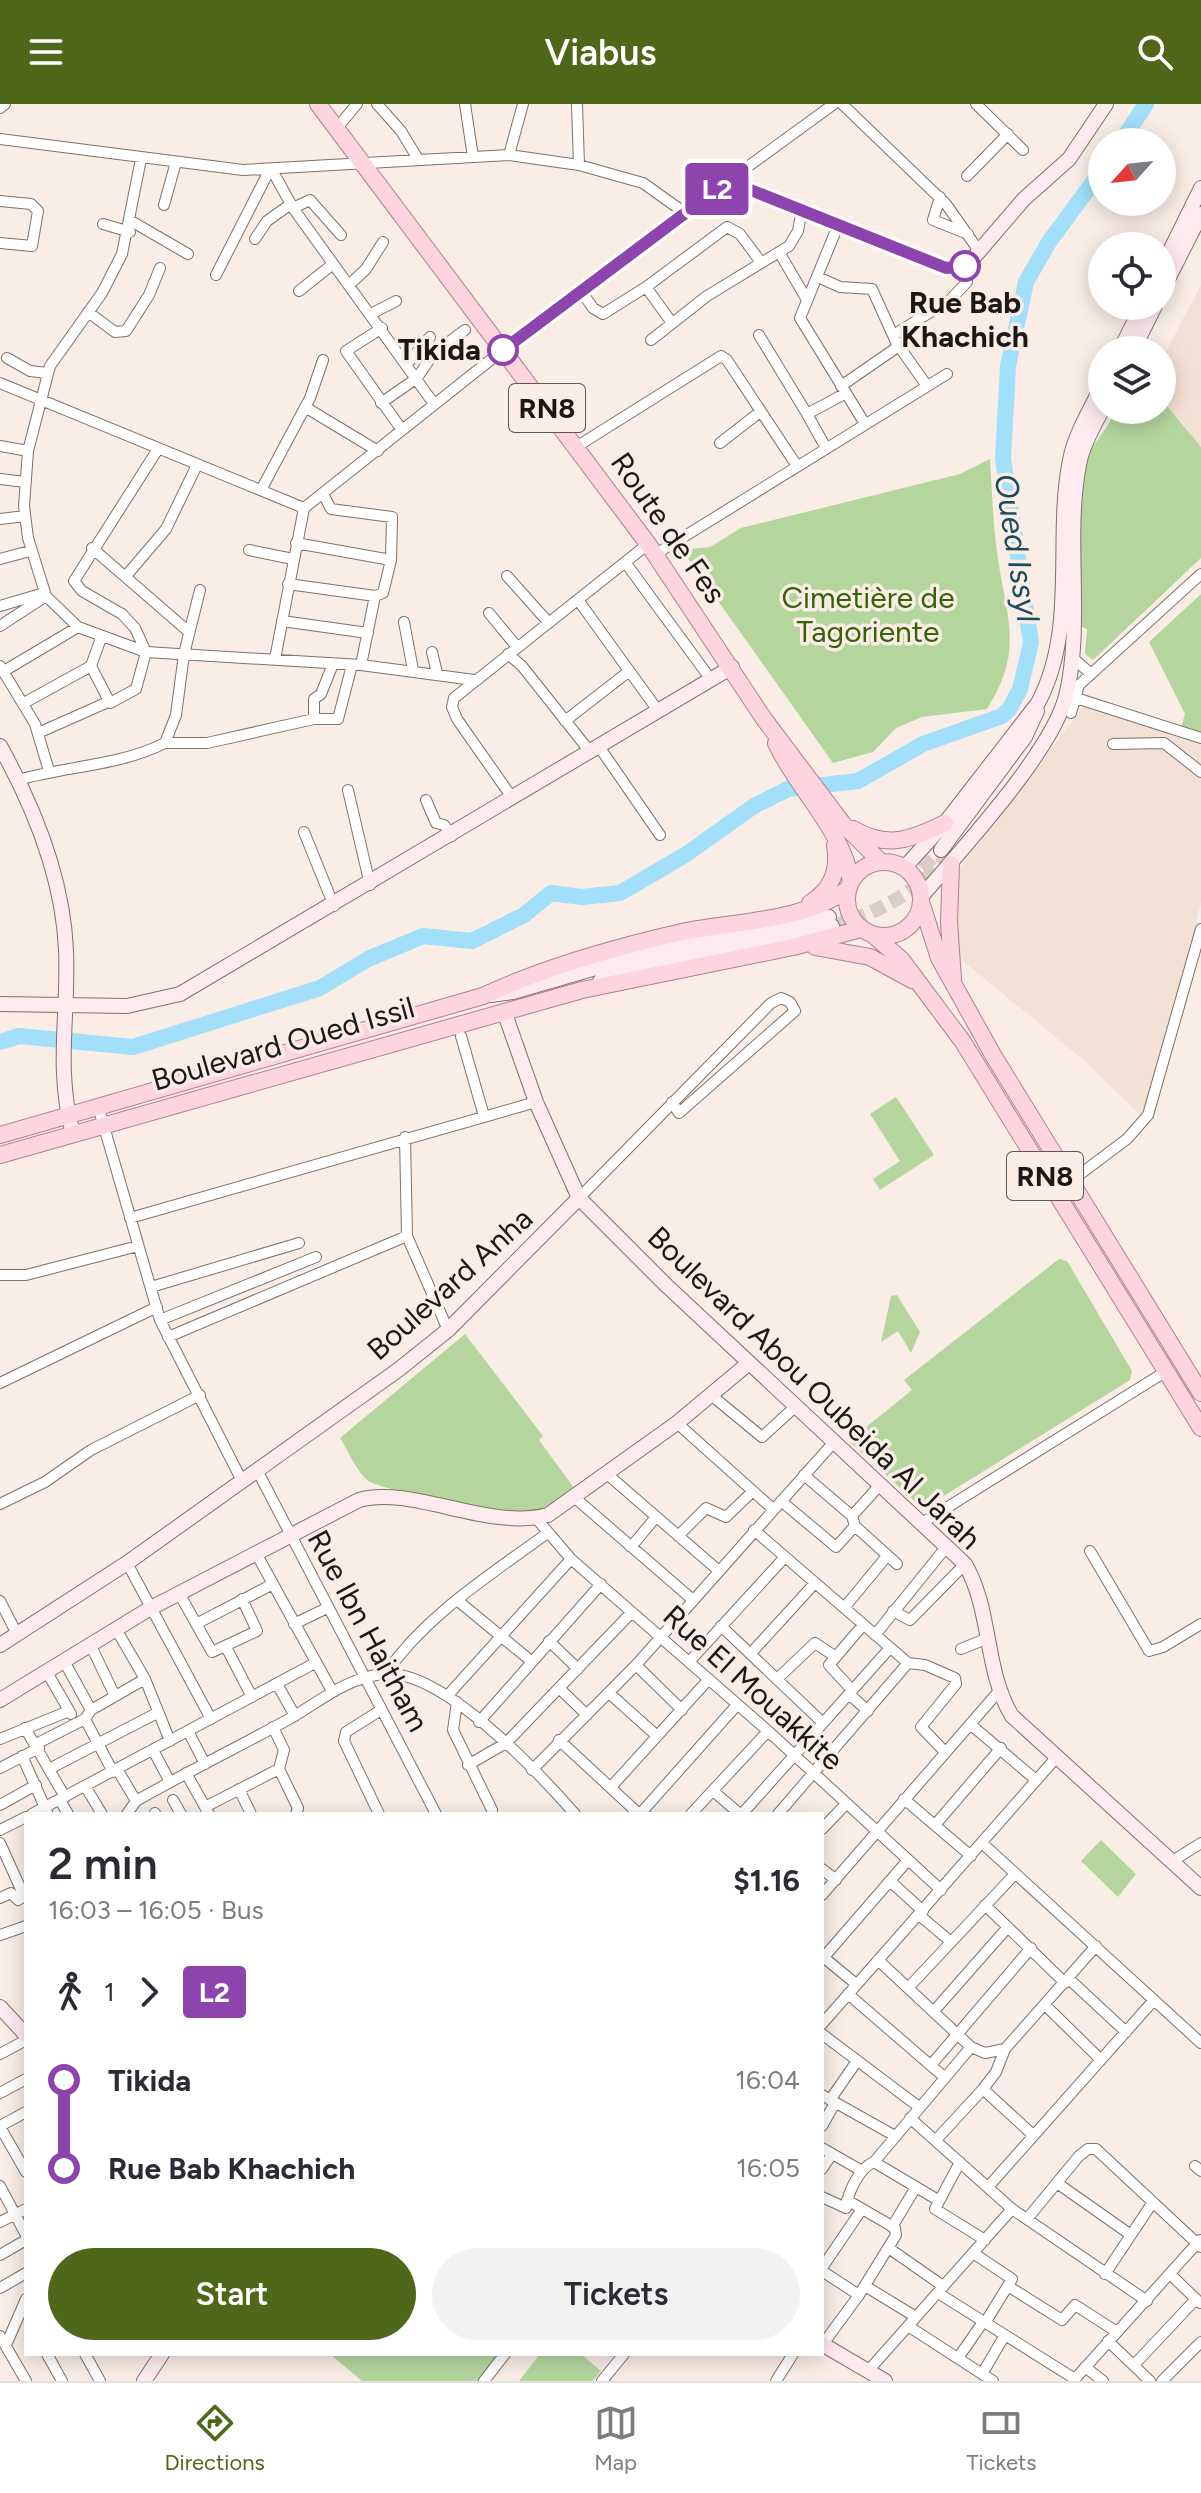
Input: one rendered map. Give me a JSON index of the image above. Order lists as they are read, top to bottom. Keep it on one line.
{"streets":{"main road":["RN8","Route de Fes","Boulevard Oued Issil"],"street":["Boulevard Anha","Boulevard Abou Oubeida Al Jarah","Rue Ibn Haitham","Rue El Mouakkite"]},"crossings":[["RN8","Route de Fes"],["RN8","Boulevard Oued Issil"],["Route de Fes","Boulevard Oued Issil"],["Boulevard Oued Issil","Boulevard Abou Oubeida Al Jarah"],["Boulevard Anha","Boulevard Abou Oubeida Al Jarah"],["Boulevard Anha","Rue Ibn Haitham"]],"water":["Oued Issyl"],"parks":["Cimetière de Tagoriente"],"places":["Rue Bab Khachich","Tikida"],"lines":["bus line L2"],"north":"bottom left","page":{"header":"Viabus","on_map":"L2","heading":["2 min","16:03 – 16:05 · Bus","$1.16"],"legs":["1","L2"],"list":[{"name":"Tikida","value":"16:04"},{"name":"Rue Bab Khachich","value":"16:05"}],"buttons":["Start","Tickets"],"tabs":["Directions","Map","Tickets"]}}
